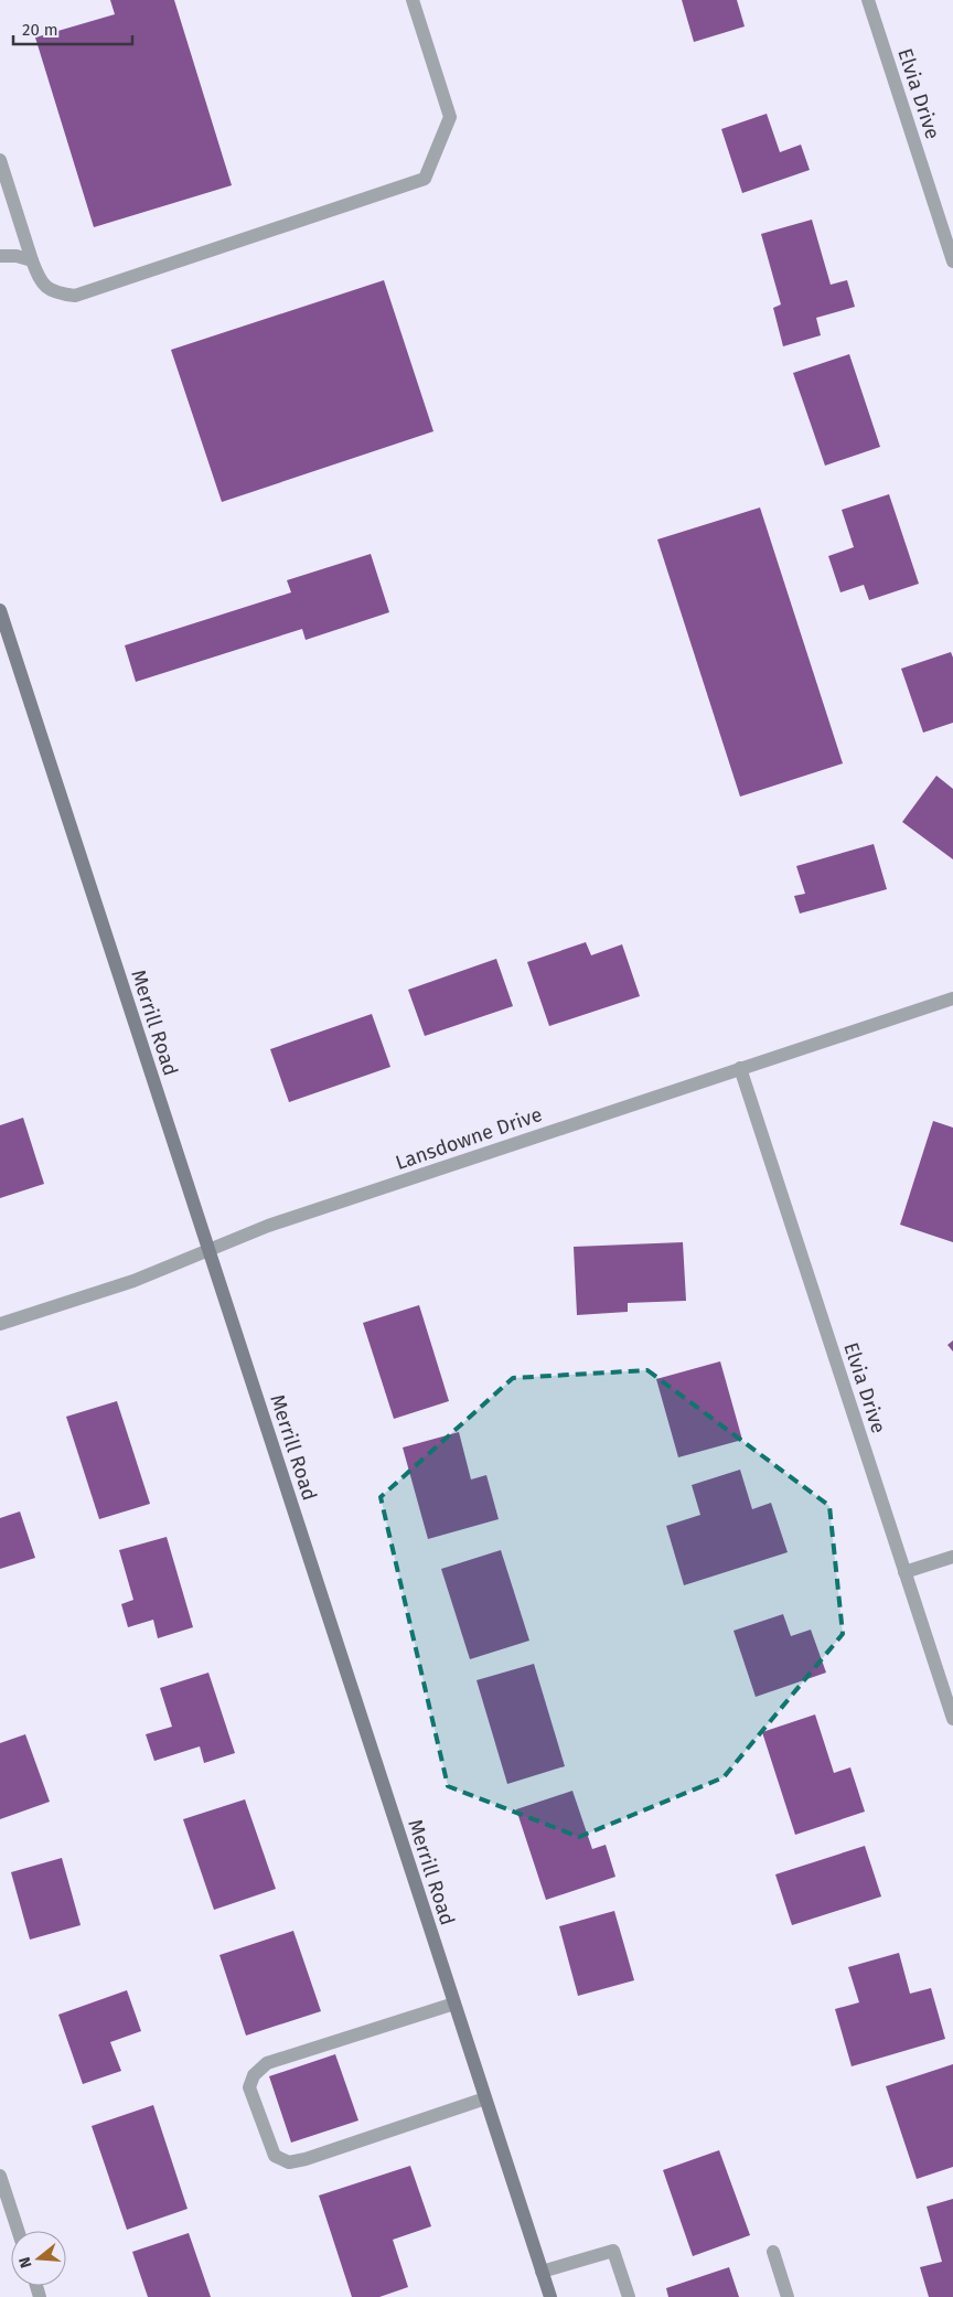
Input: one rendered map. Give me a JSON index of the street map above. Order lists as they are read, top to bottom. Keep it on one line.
{"streets":{"main road":["Merrill Road"],"street":["Elvia Drive","Lansdowne Drive"]},"crossings":[["Elvia Drive","Lansdowne Drive"],["Merrill Road","Lansdowne Drive"]],"scale_bar":"20 m","north":"left"}
